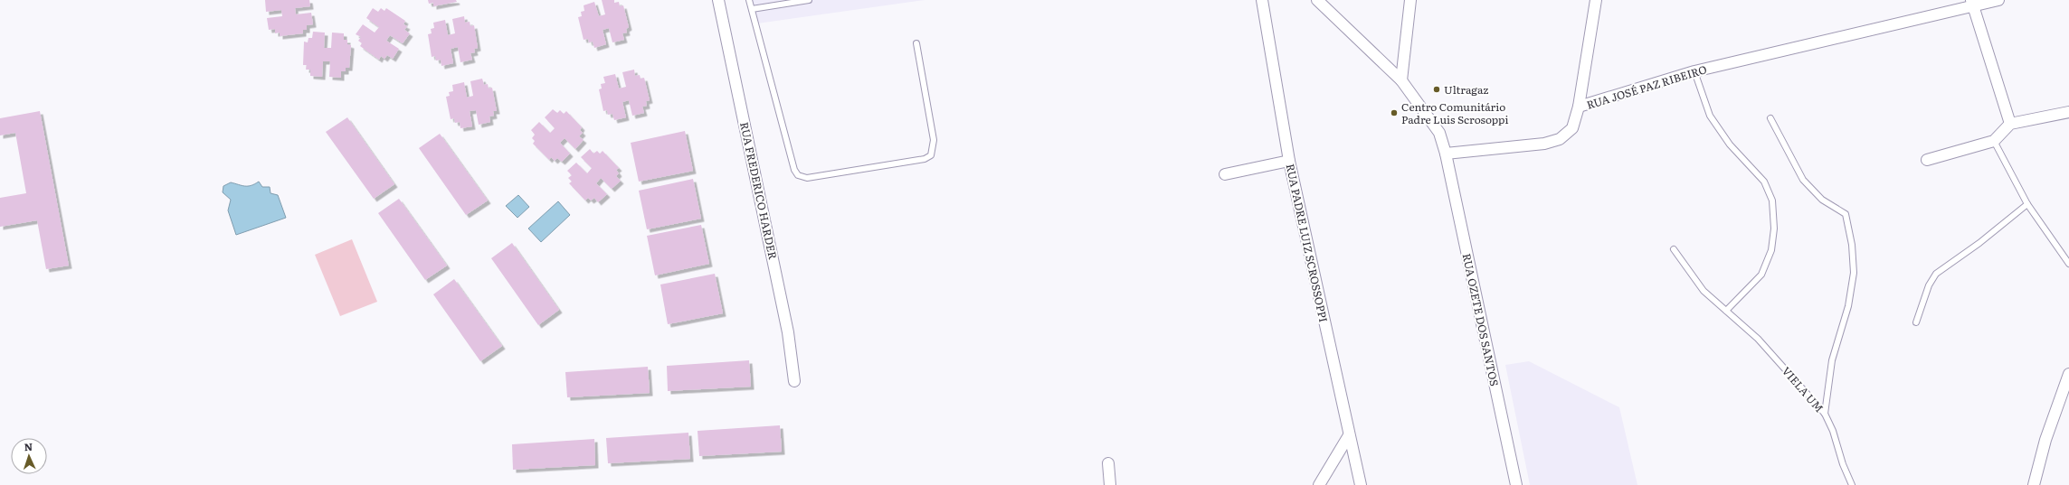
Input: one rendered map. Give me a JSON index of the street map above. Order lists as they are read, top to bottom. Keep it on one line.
{"streets":{"street":["RUA JOSÉ PAZ RIBEIRO","RUA FREDERICO HARDER","RUA PADRE LUIZ SCROSSOPPI","RUA OZETE DOS SANTOS"],"lane":["VIELA UM"]},"crossings":[["RUA JOSÉ PAZ RIBEIRO","RUA OZETE DOS SANTOS"]],"places":["Ultragaz","Centro Comunitário Padre Luis Scrosoppi"],"north":"top"}
